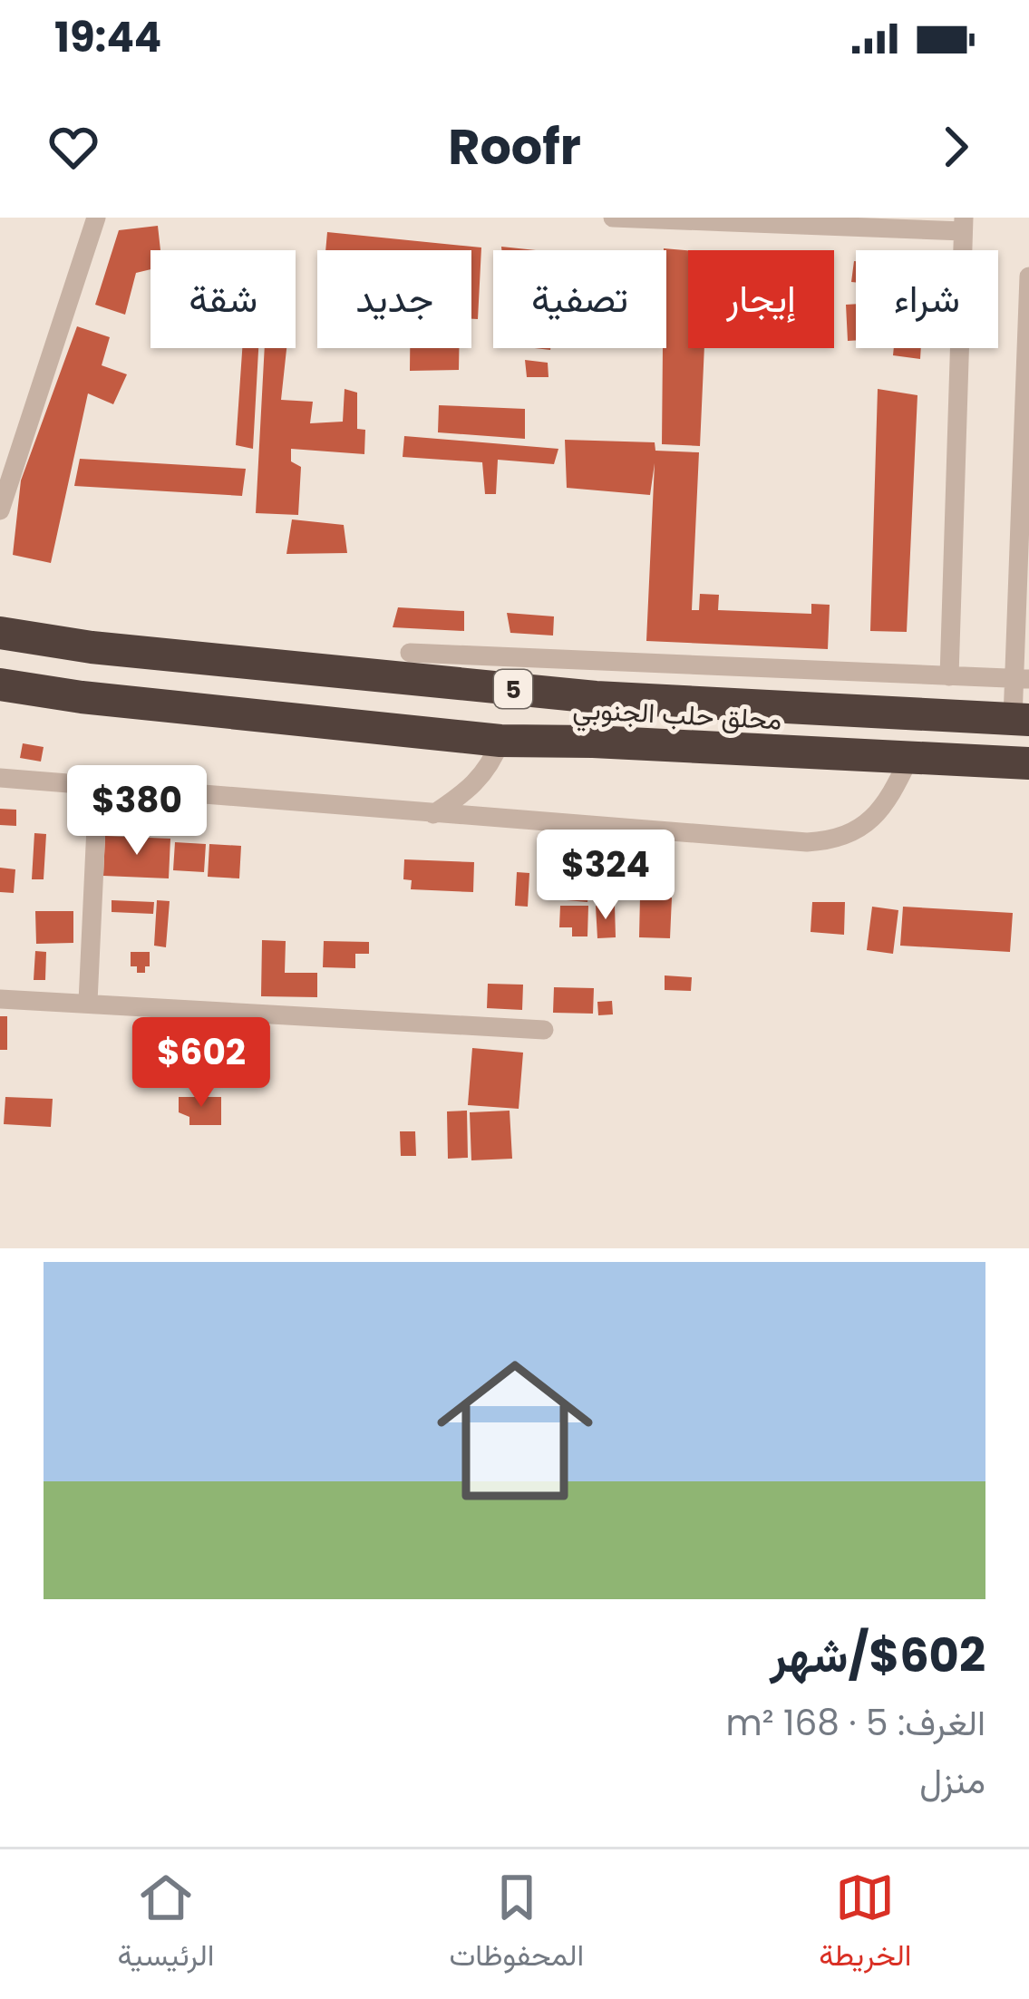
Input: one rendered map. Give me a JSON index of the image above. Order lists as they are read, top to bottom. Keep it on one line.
{"streets":{"highway":["5","محلق حلب الجنوبي"]},"page":{"status":"19:44","header":"Roofr","chip":["شراء","إيجار","تصفية","جديد","شقة"],"price":["$380","$324","$602"],"list":[{"name":"$602/شهر","note":"الغرف: 5 · 168 m² · منزل"}],"tabs":["الخريطة","المحفوظات","الرئيسية"]}}
